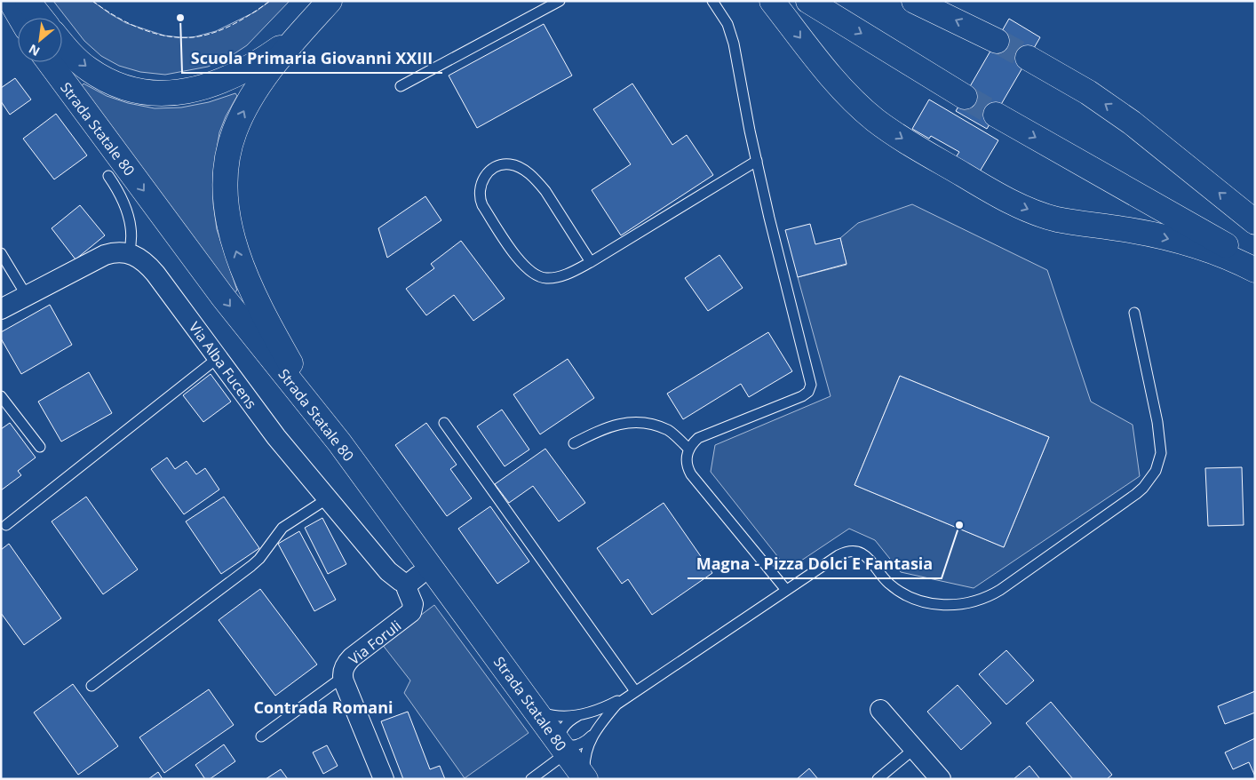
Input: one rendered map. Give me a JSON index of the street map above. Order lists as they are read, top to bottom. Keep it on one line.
{"streets":{"main road":["Strada Statale 80"],"street":["Via Alba Fucens","Via Foruli"]},"crossings":[["Via Alba Fucens","Via Foruli"]],"one_way":["Strada Statale 80"],"districts":["Contrada Romani"],"places":["Scuola Primaria Giovanni XXIII","Magna - Pizza Dolci E Fantasia"],"north":"bottom left"}
